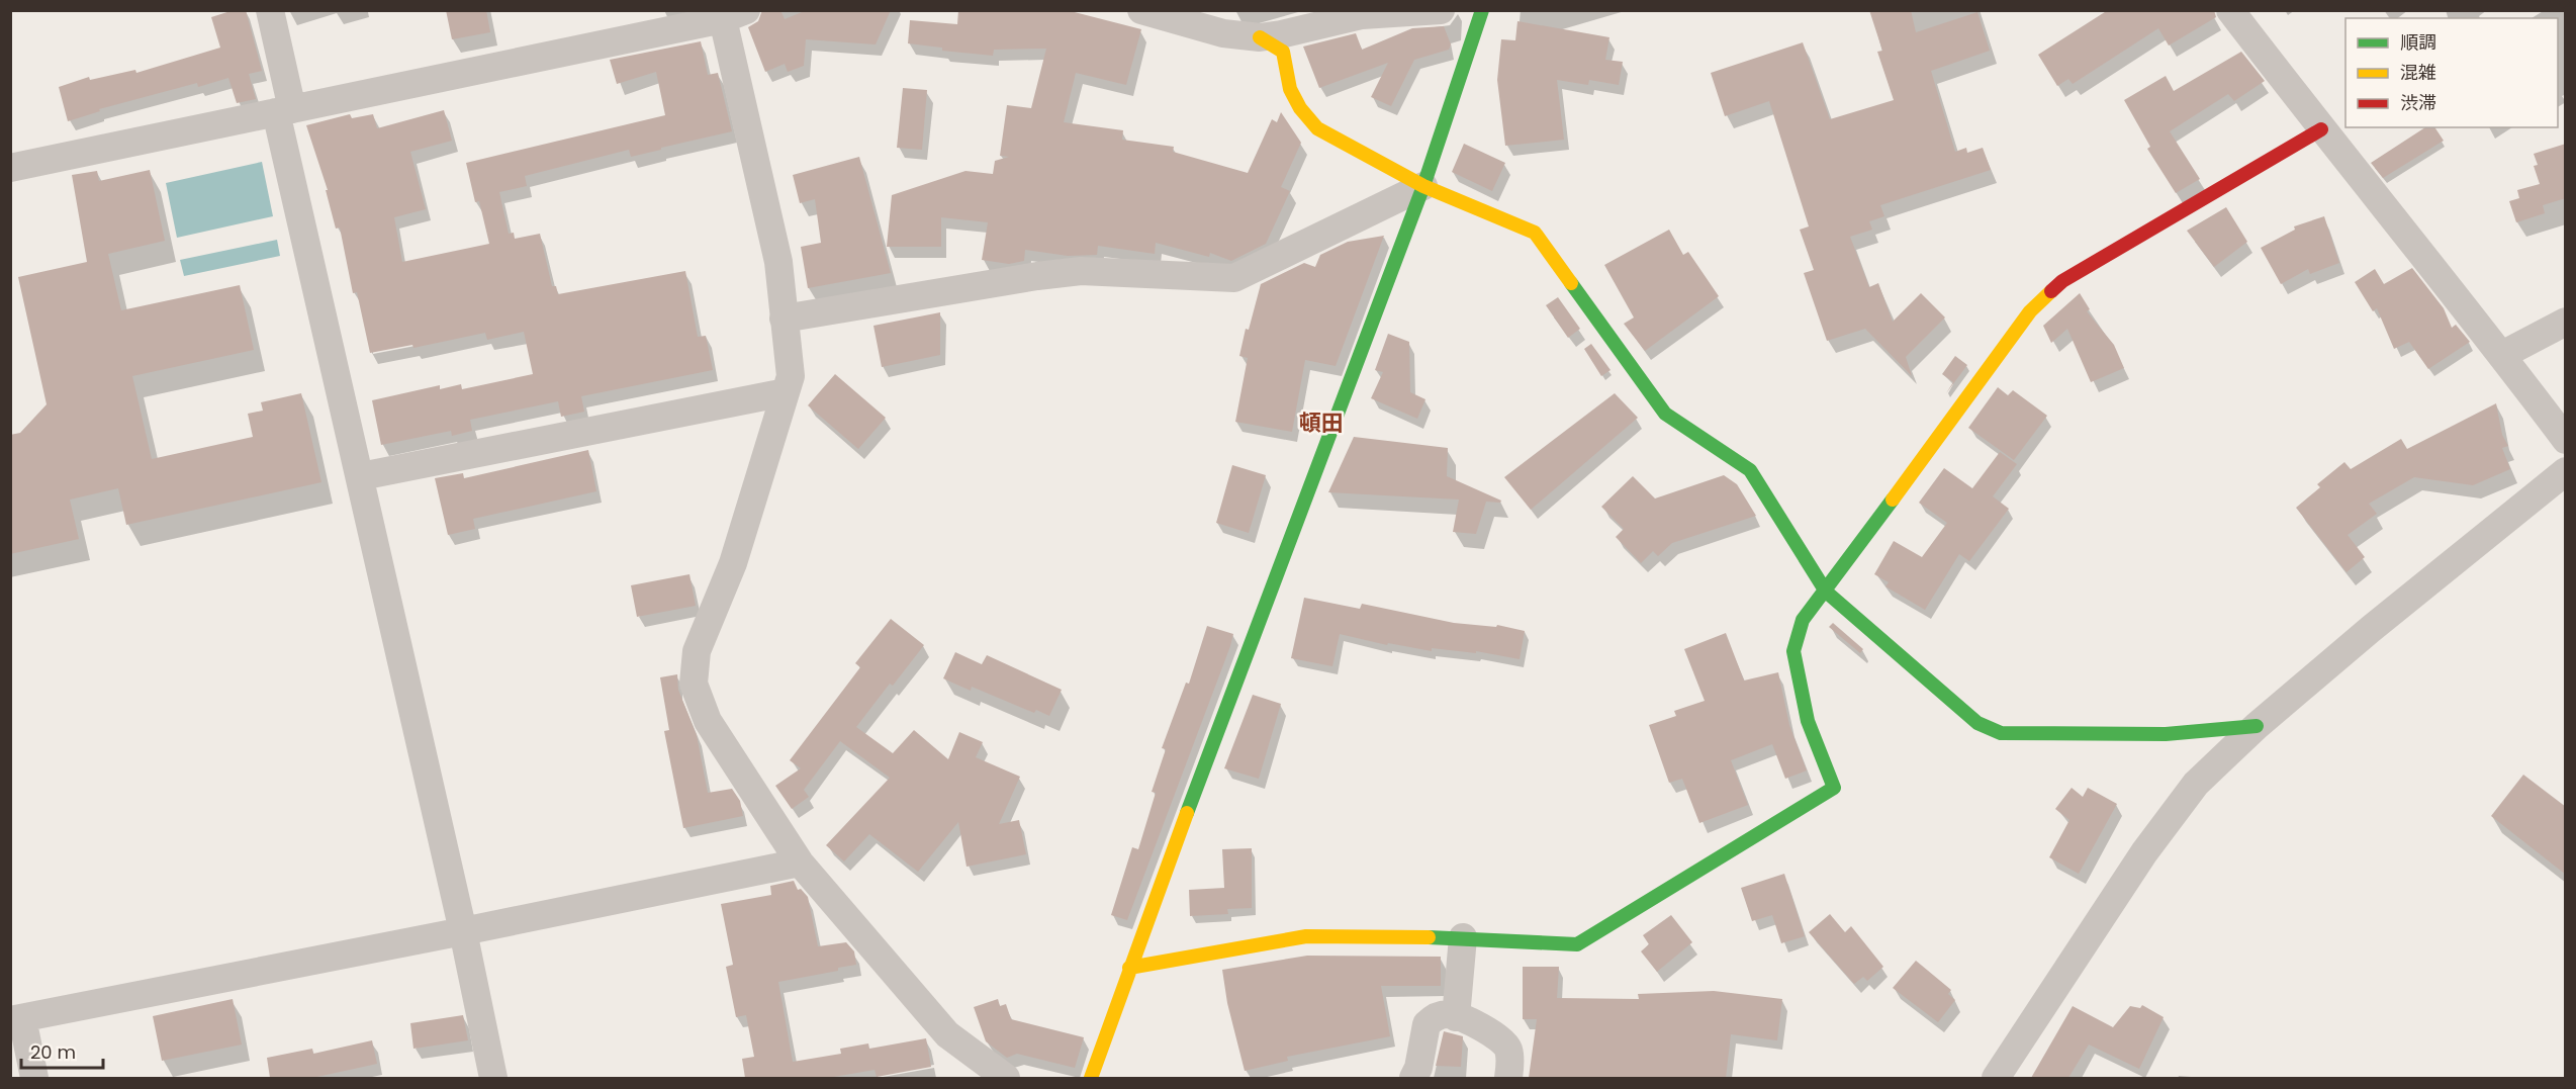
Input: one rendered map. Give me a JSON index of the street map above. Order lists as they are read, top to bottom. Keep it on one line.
{"districts":["頓田"],"legend":["順調","混雑","渋滞"],"scale_bar":"20 m"}
